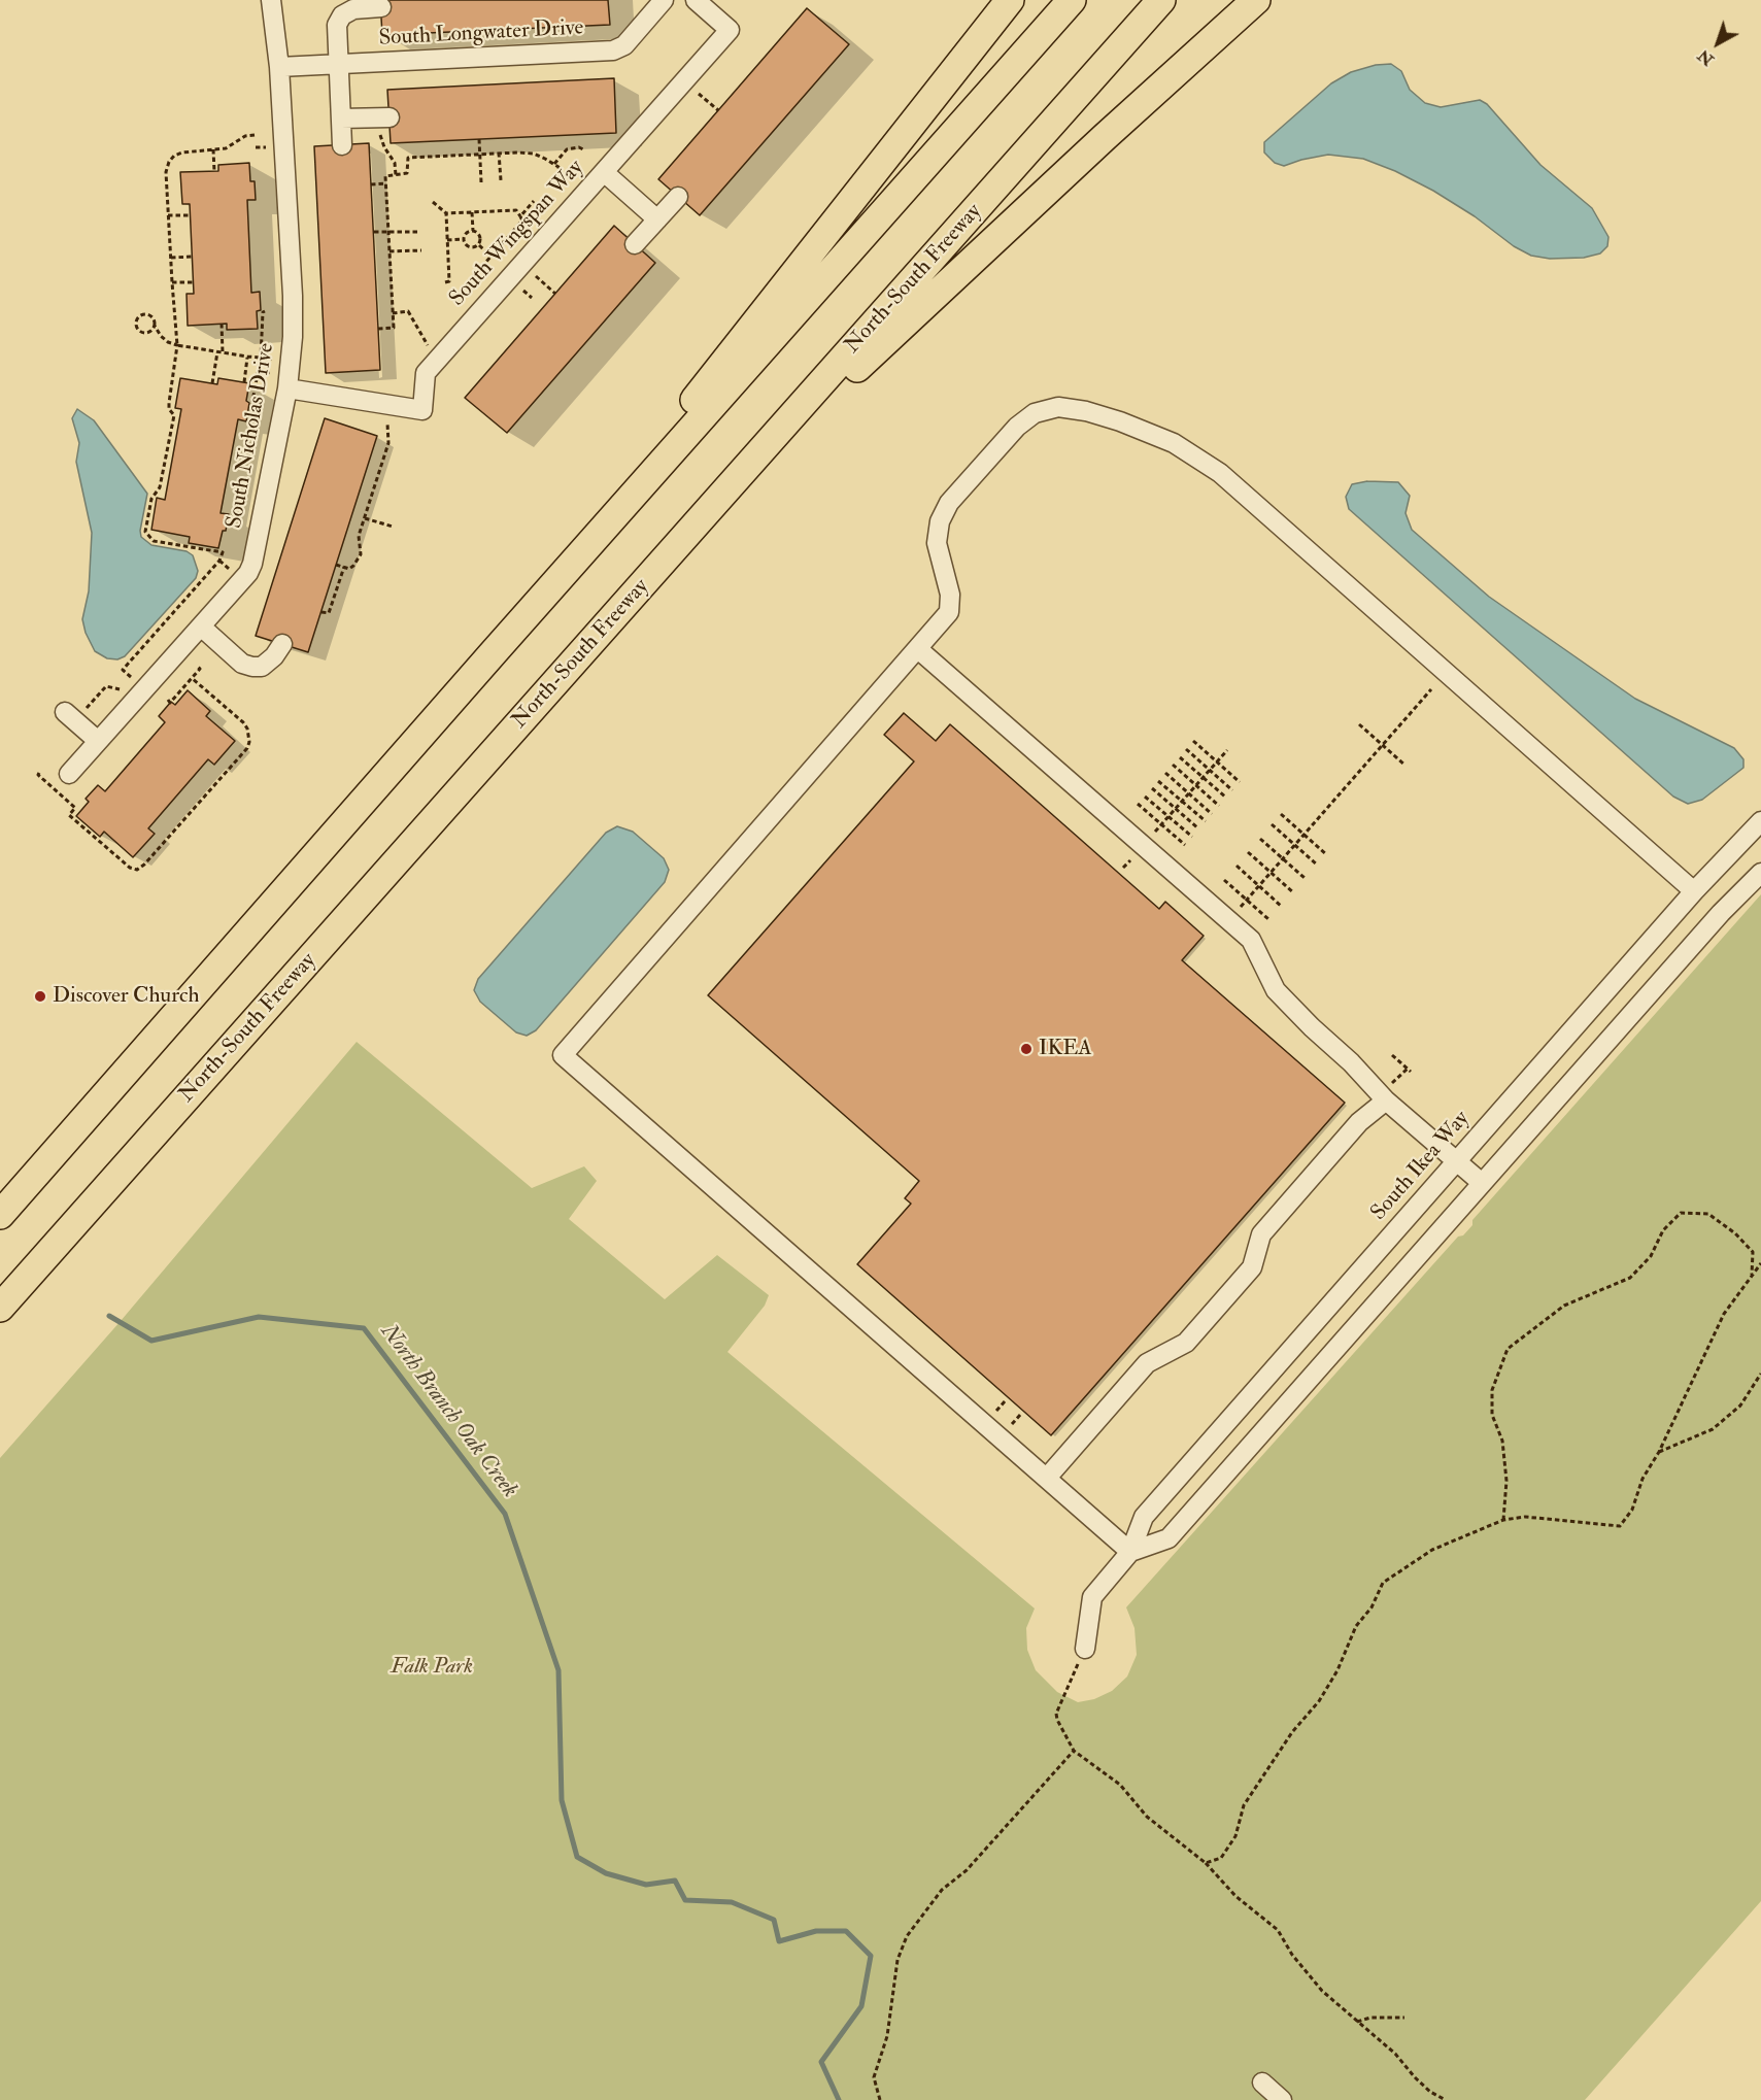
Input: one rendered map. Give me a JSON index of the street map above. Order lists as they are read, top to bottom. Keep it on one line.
{"streets":{"highway":["North-South Freeway"],"street":["South Longwater Drive","South Wingspan Way","South Nicholas Drive","South Ikea Way"]},"crossings":[["South Longwater Drive","South Nicholas Drive"],["South Wingspan Way","South Nicholas Drive"]],"water":["North Branch Oak Creek"],"parks":["Falk Park"],"places":["Discover Church","IKEA"],"north":"bottom left"}
